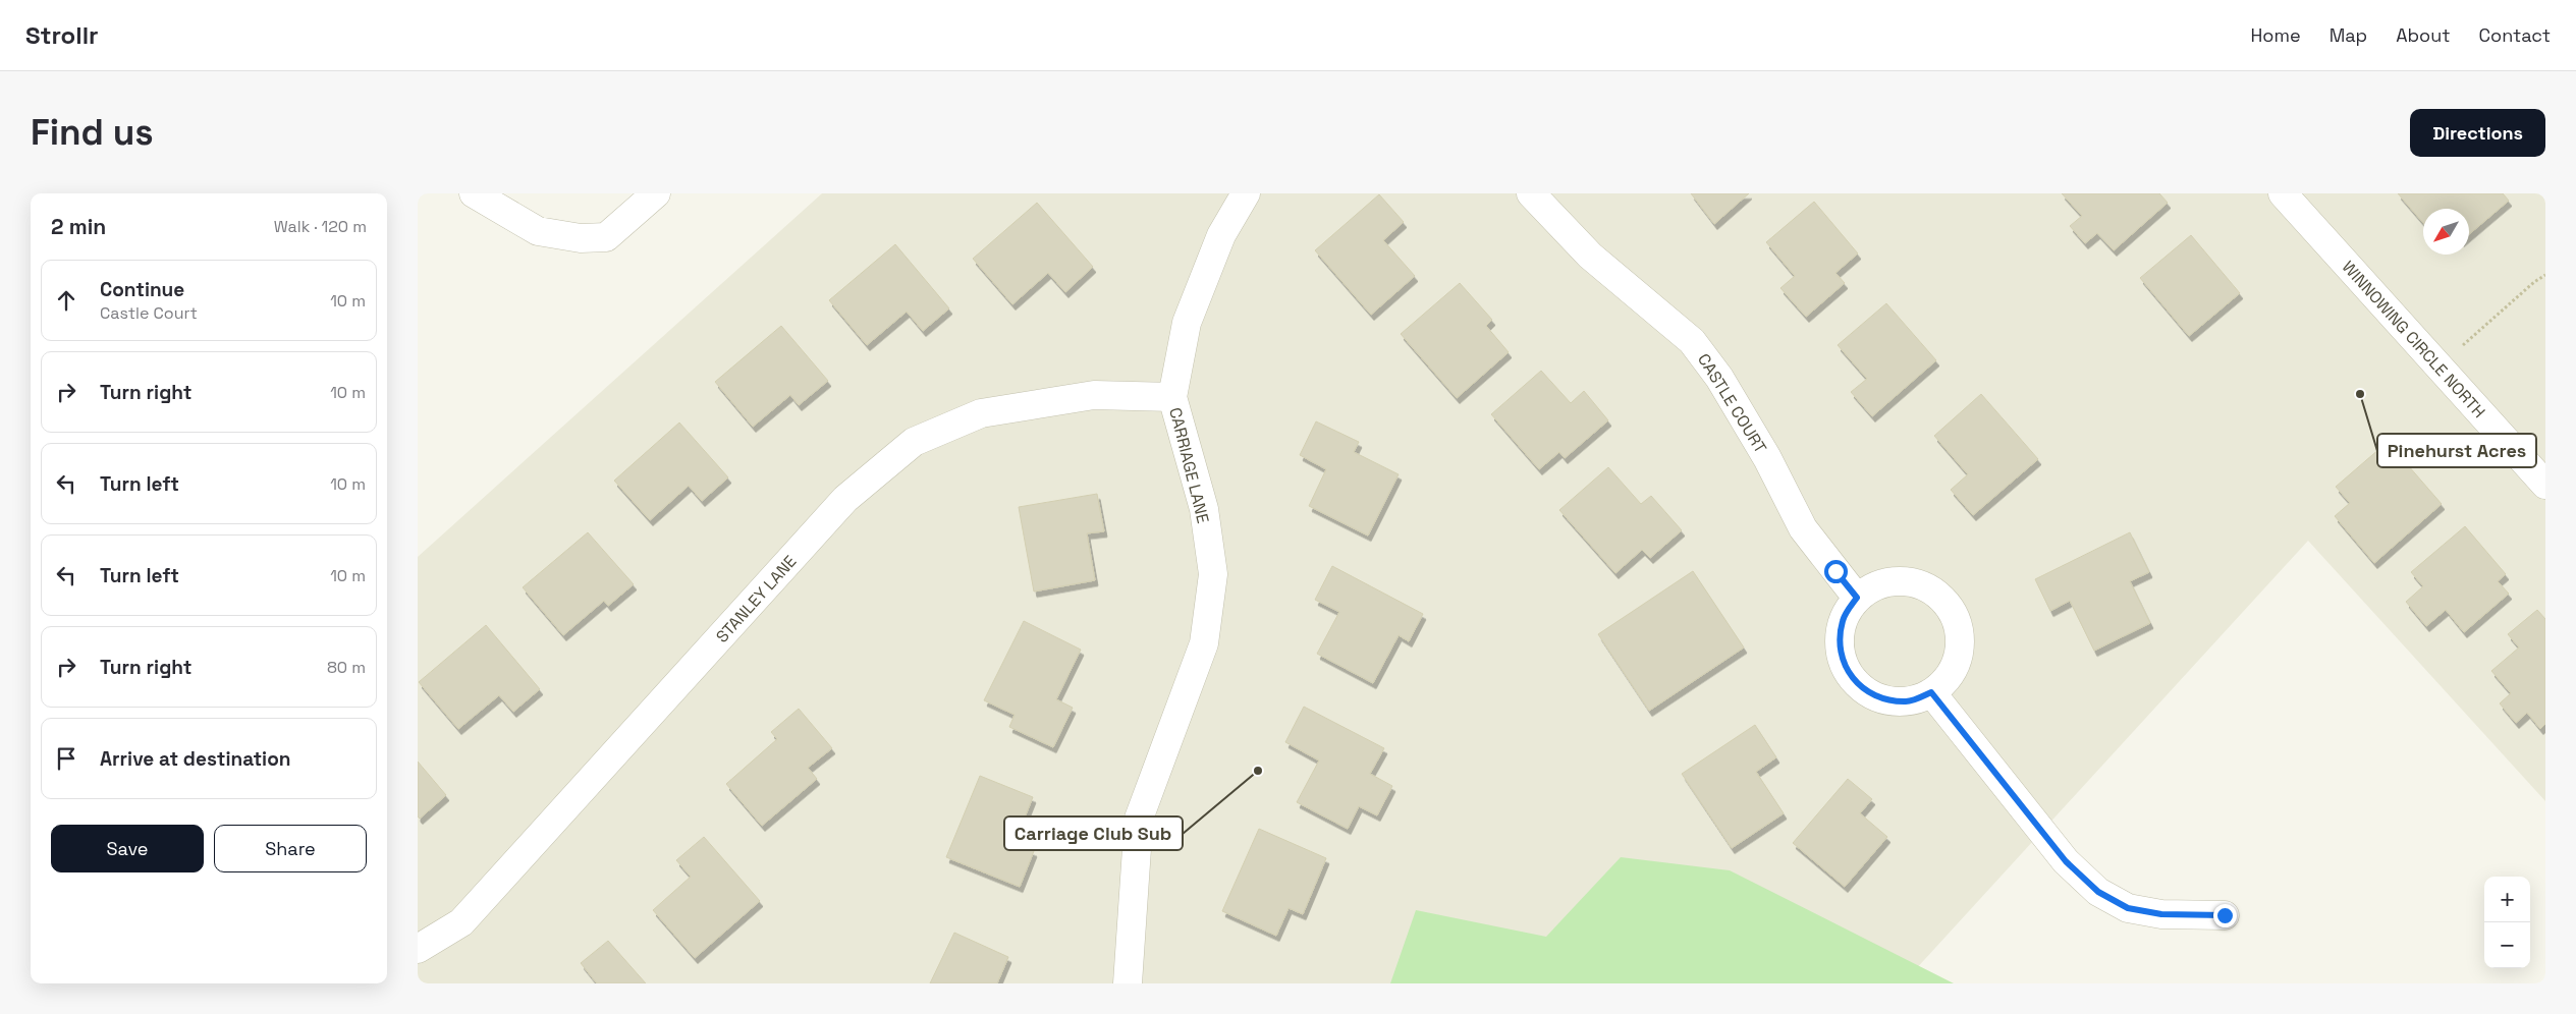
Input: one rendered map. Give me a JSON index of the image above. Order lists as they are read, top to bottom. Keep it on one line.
{"streets":{"street":["WINNOWING CIRCLE NORTH","CASTLE COURT","CARRIAGE LANE","STANLEY LANE"]},"crossings":[["CARRIAGE LANE","STANLEY LANE"]],"places":["Pinehurst Acres","Carriage Club Sub"],"north":"bottom left","page":{"header":"Strollr","nav":["Home","Map","About","Contact"],"buttons":["Directions",["Save","Share"]],"title":"Find us","heading":["2 min","Walk · 120 m"],"list":[["Continue","Castle Court","10 m"],["Turn right","10 m"],["Turn left","10 m"],["Turn left","10 m"],["Turn right","80 m"],"Arrive at destination"],"map_buttons":["+","−"]}}
